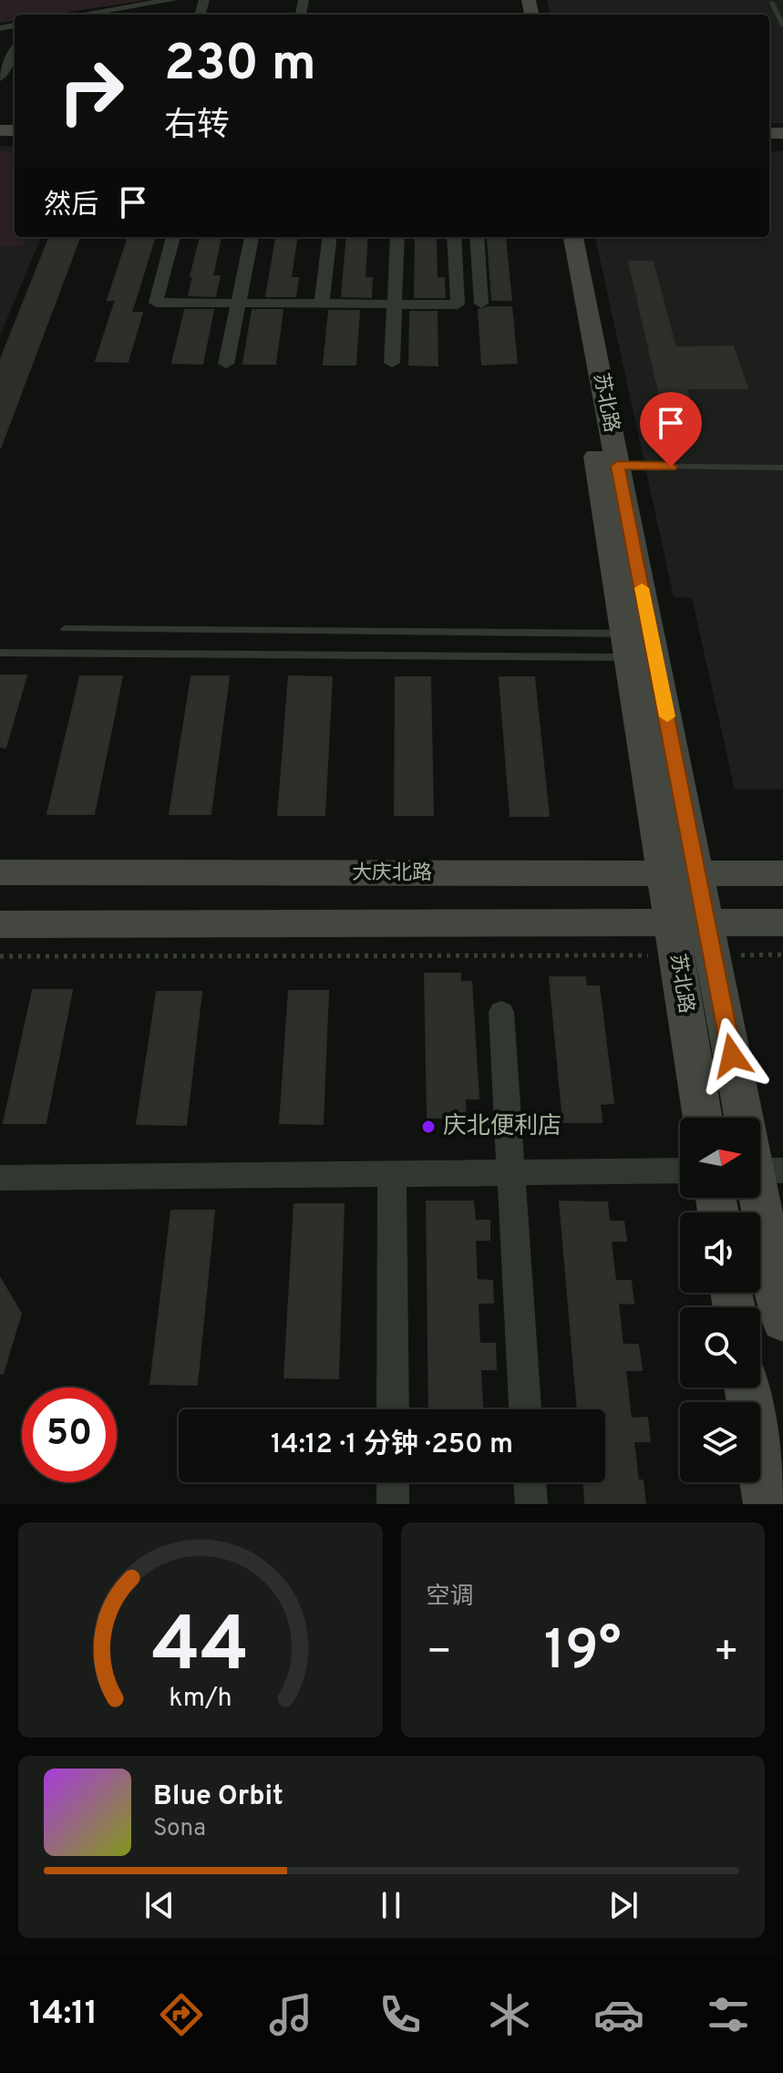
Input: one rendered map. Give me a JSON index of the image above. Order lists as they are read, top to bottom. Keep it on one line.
{"streets":{"street":["苏北路","大庆北路"]},"crossings":[["苏北路","大庆北路"]],"places":["庆北便利店"],"north":"right","page":{"turn":["230 m","右转"],"then":"然后","limit":"50","trip":"14:12 · 1 分钟 · 250 m","tile":"空调","heat":["−","19°","+"],"song":["Blue Orbit","Sona"],"tabs":"14:11","gauge":["44","km/h"]}}
